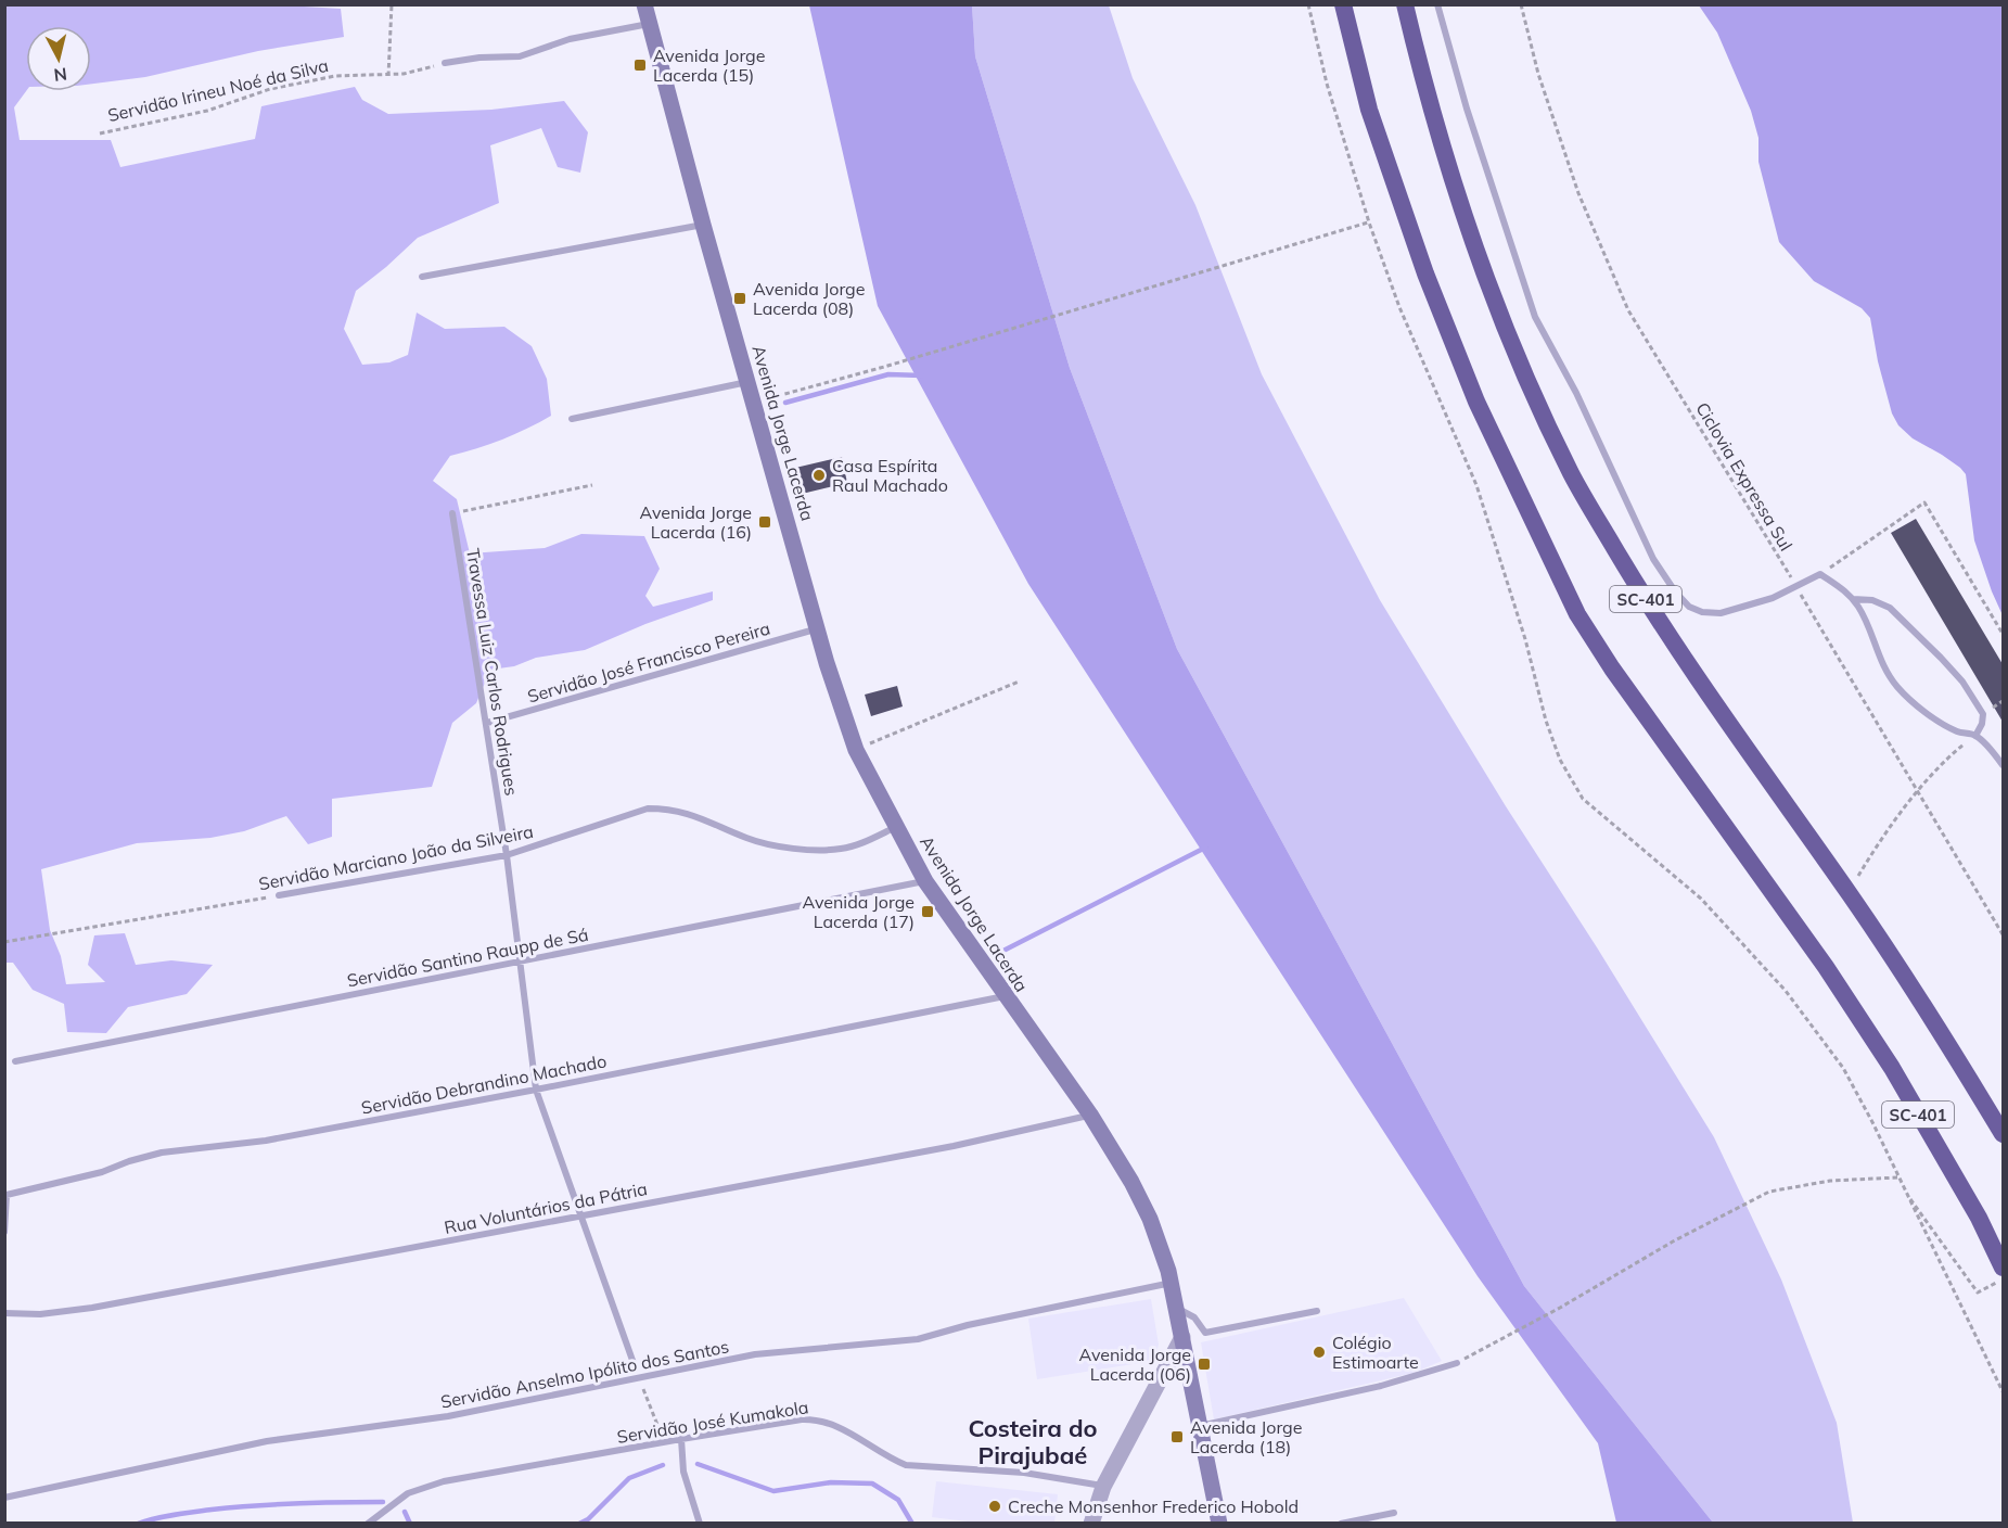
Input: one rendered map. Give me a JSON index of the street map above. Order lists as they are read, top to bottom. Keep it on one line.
{"streets":{"highway":["SC-401"],"main road":["Avenida Jorge Lacerda"],"lane":["Servidão José Francisco Pereira","Travessa Luiz Carlos Rodrigues","Servidão Marciano João da Silveira","Servidão Santino Raupp de Sá","Servidão Debrandino Machado","Rua Voluntários da Pátria","Servidão Anselmo Ipólito dos Santos","Servidão José Kumakola"],"path":["Servidão Irineu Noé da Silva","Ciclovia Expressa Sul"]},"crossings":[["Avenida Jorge Lacerda","Servidão José Francisco Pereira"],["Avenida Jorge Lacerda","Servidão Marciano João da Silveira"],["Avenida Jorge Lacerda","Servidão Santino Raupp de Sá"],["Avenida Jorge Lacerda","Servidão Debrandino Machado"],["Avenida Jorge Lacerda","Rua Voluntários da Pátria"],["Avenida Jorge Lacerda","Servidão Anselmo Ipólito dos Santos"],["Servidão José Francisco Pereira","Travessa Luiz Carlos Rodrigues"],["Travessa Luiz Carlos Rodrigues","Servidão Marciano João da Silveira"],["Travessa Luiz Carlos Rodrigues","Servidão Santino Raupp de Sá"],["Travessa Luiz Carlos Rodrigues","Servidão Debrandino Machado"],["Travessa Luiz Carlos Rodrigues","Rua Voluntários da Pátria"]],"districts":["Costeira do Pirajubaé"],"places":{"transit":["Avenida Jorge Lacerda (15)","Avenida Jorge Lacerda (08)","Avenida Jorge Lacerda (16)","Avenida Jorge Lacerda (17)","Avenida Jorge Lacerda (06)","Avenida Jorge Lacerda (18)"],"other":["Casa Espírita Raul Machado","Colégio Estimoarte","Creche Monsenhor Frederico Hobold"]},"north":"bottom"}
